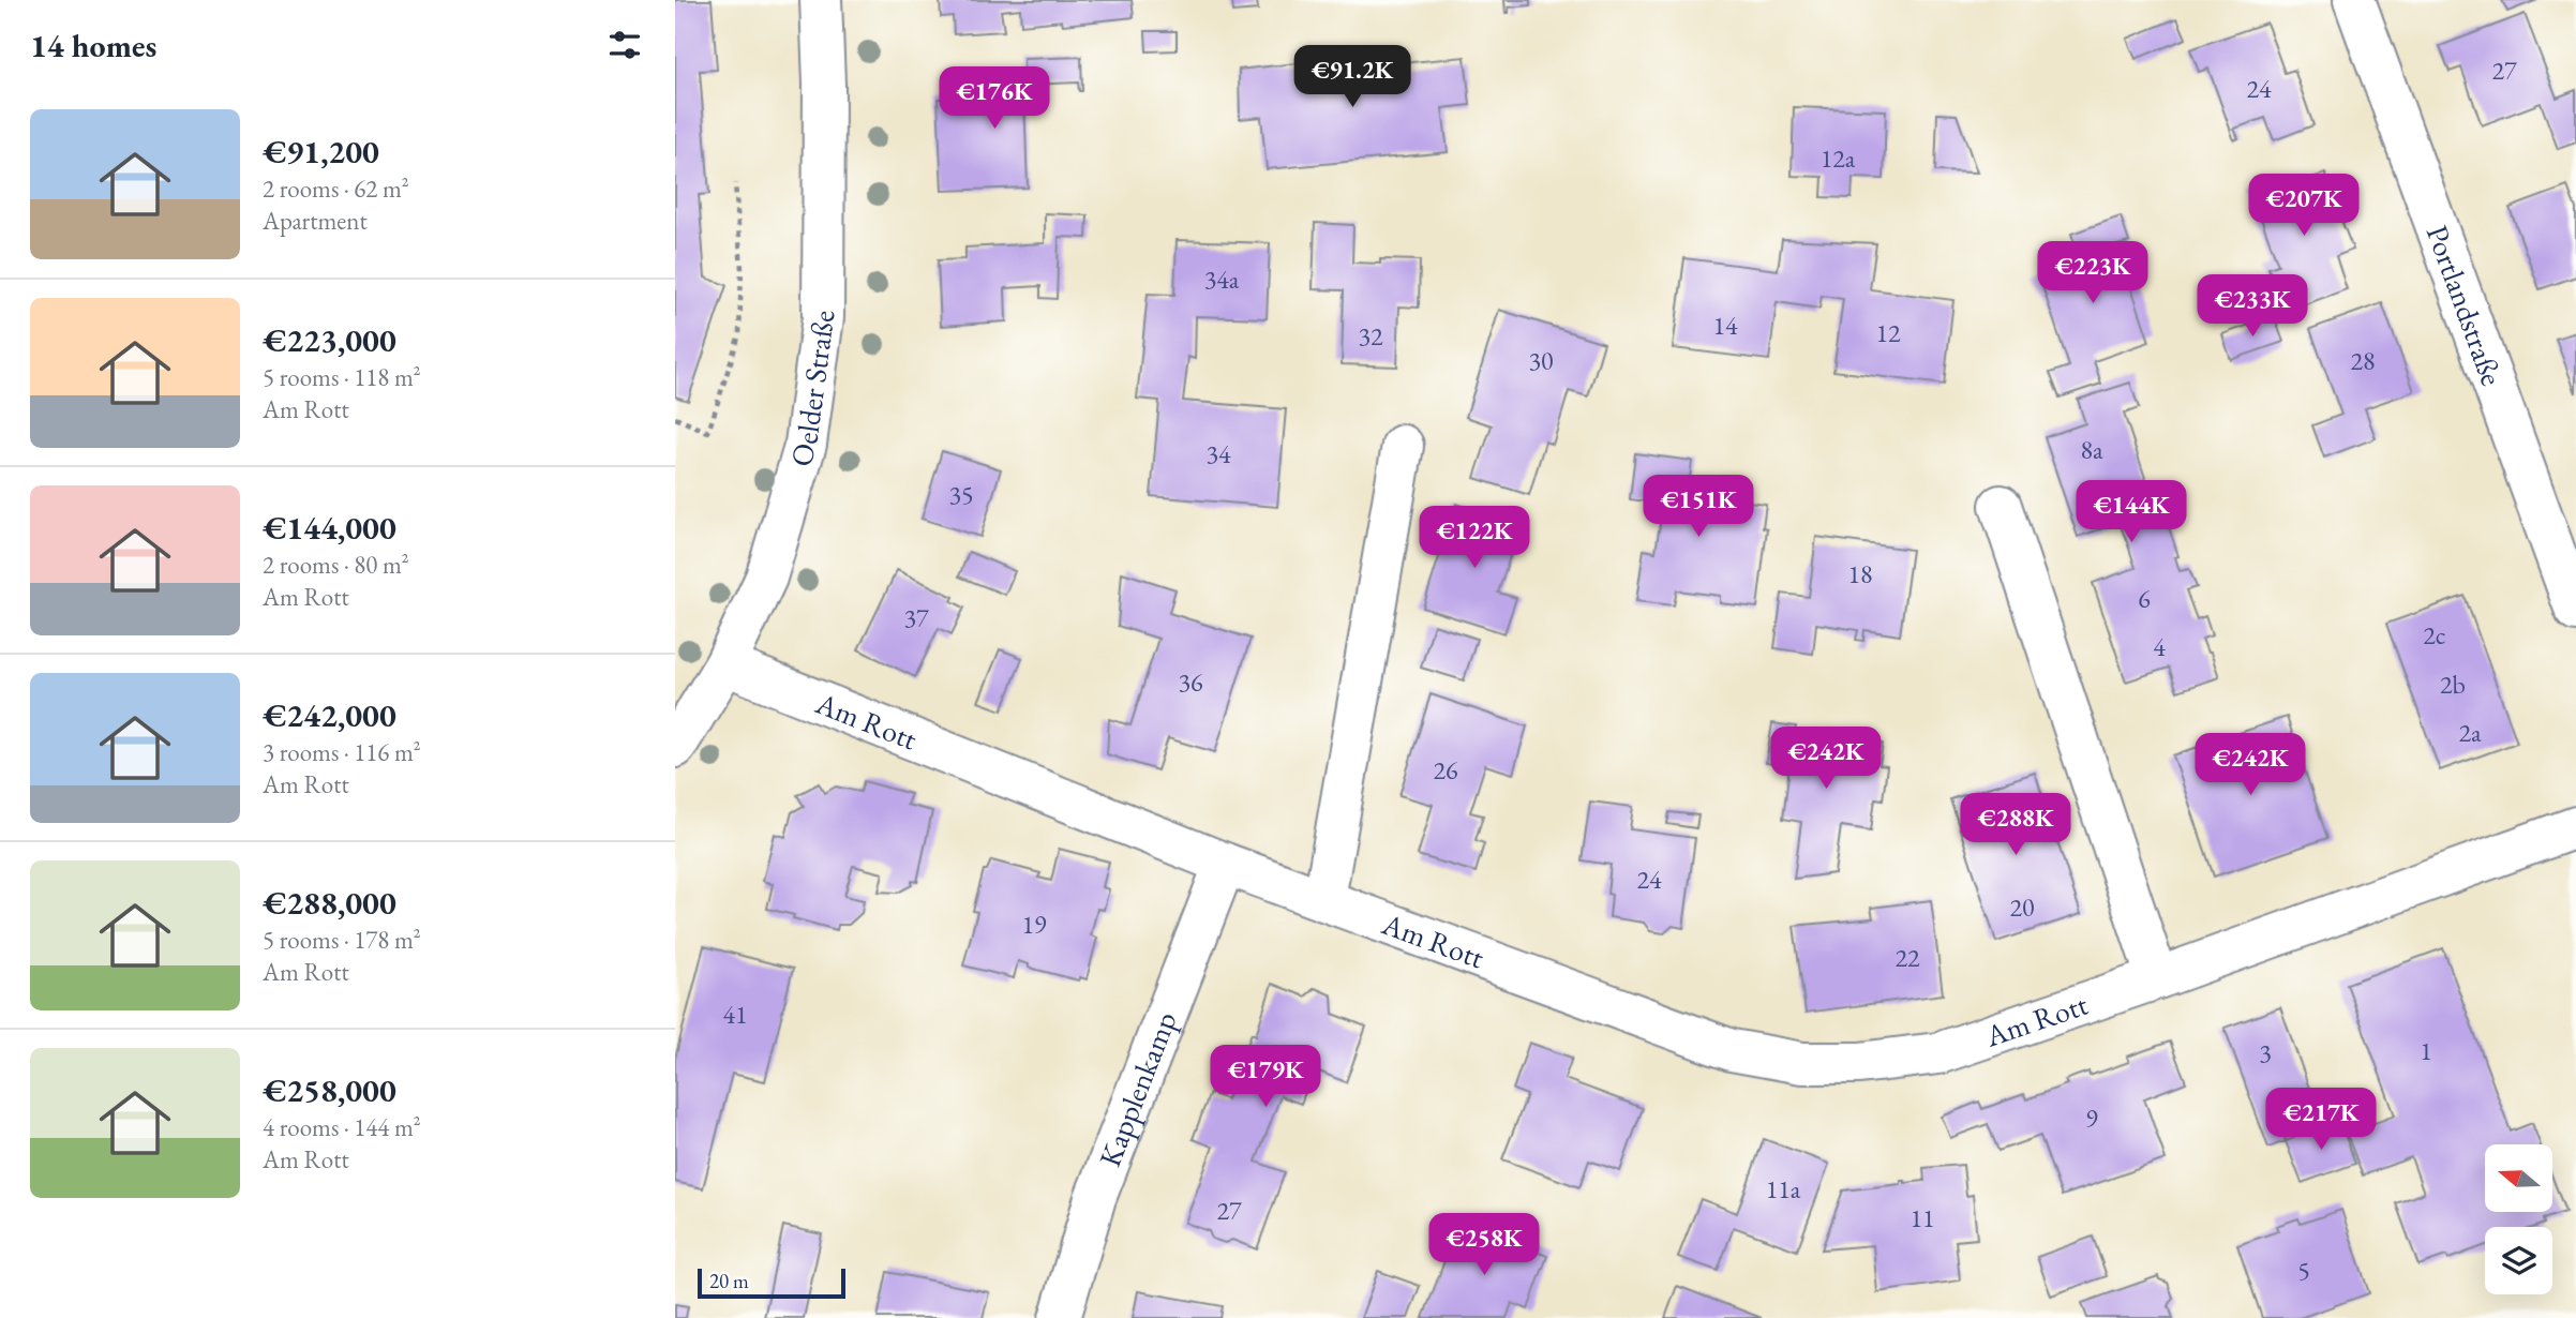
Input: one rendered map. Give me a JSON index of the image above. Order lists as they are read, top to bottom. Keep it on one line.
{"streets":{"street":["Portlandstraße","Oelder Straße","Am Rott","Kapplenkamp"]},"crossings":[["Oelder Straße","Am Rott"],["Am Rott","Kapplenkamp"]],"house_numbers":["27","24","12a","34a","14","12","32","30","28","8a","34","35","18","6","37","2c","4","36","2b","2a","26","24","20","19","22","41","1","3","9","11a","27","11","5"],"scale_bar":"20 m","north":"left","page":{"heading":"14 homes","price":["€91.2K","€176K","€207K","€223K","€233K","€151K","€144K","€122K","€242K","€242K","€288K","€179K","€217K","€258K"],"list":[{"name":"€91,200","note":"2 rooms · 62 m² · Apartment"},{"name":"€223,000","note":"5 rooms · 118 m² · Am Rott"},{"name":"€144,000","note":"2 rooms · 80 m² · Am Rott"},{"name":"€242,000","note":"3 rooms · 116 m² · Am Rott"},{"name":"€288,000","note":"5 rooms · 178 m² · Am Rott"},{"name":"€258,000","note":"4 rooms · 144 m² · Am Rott"}],"scale":"20 m"}}
